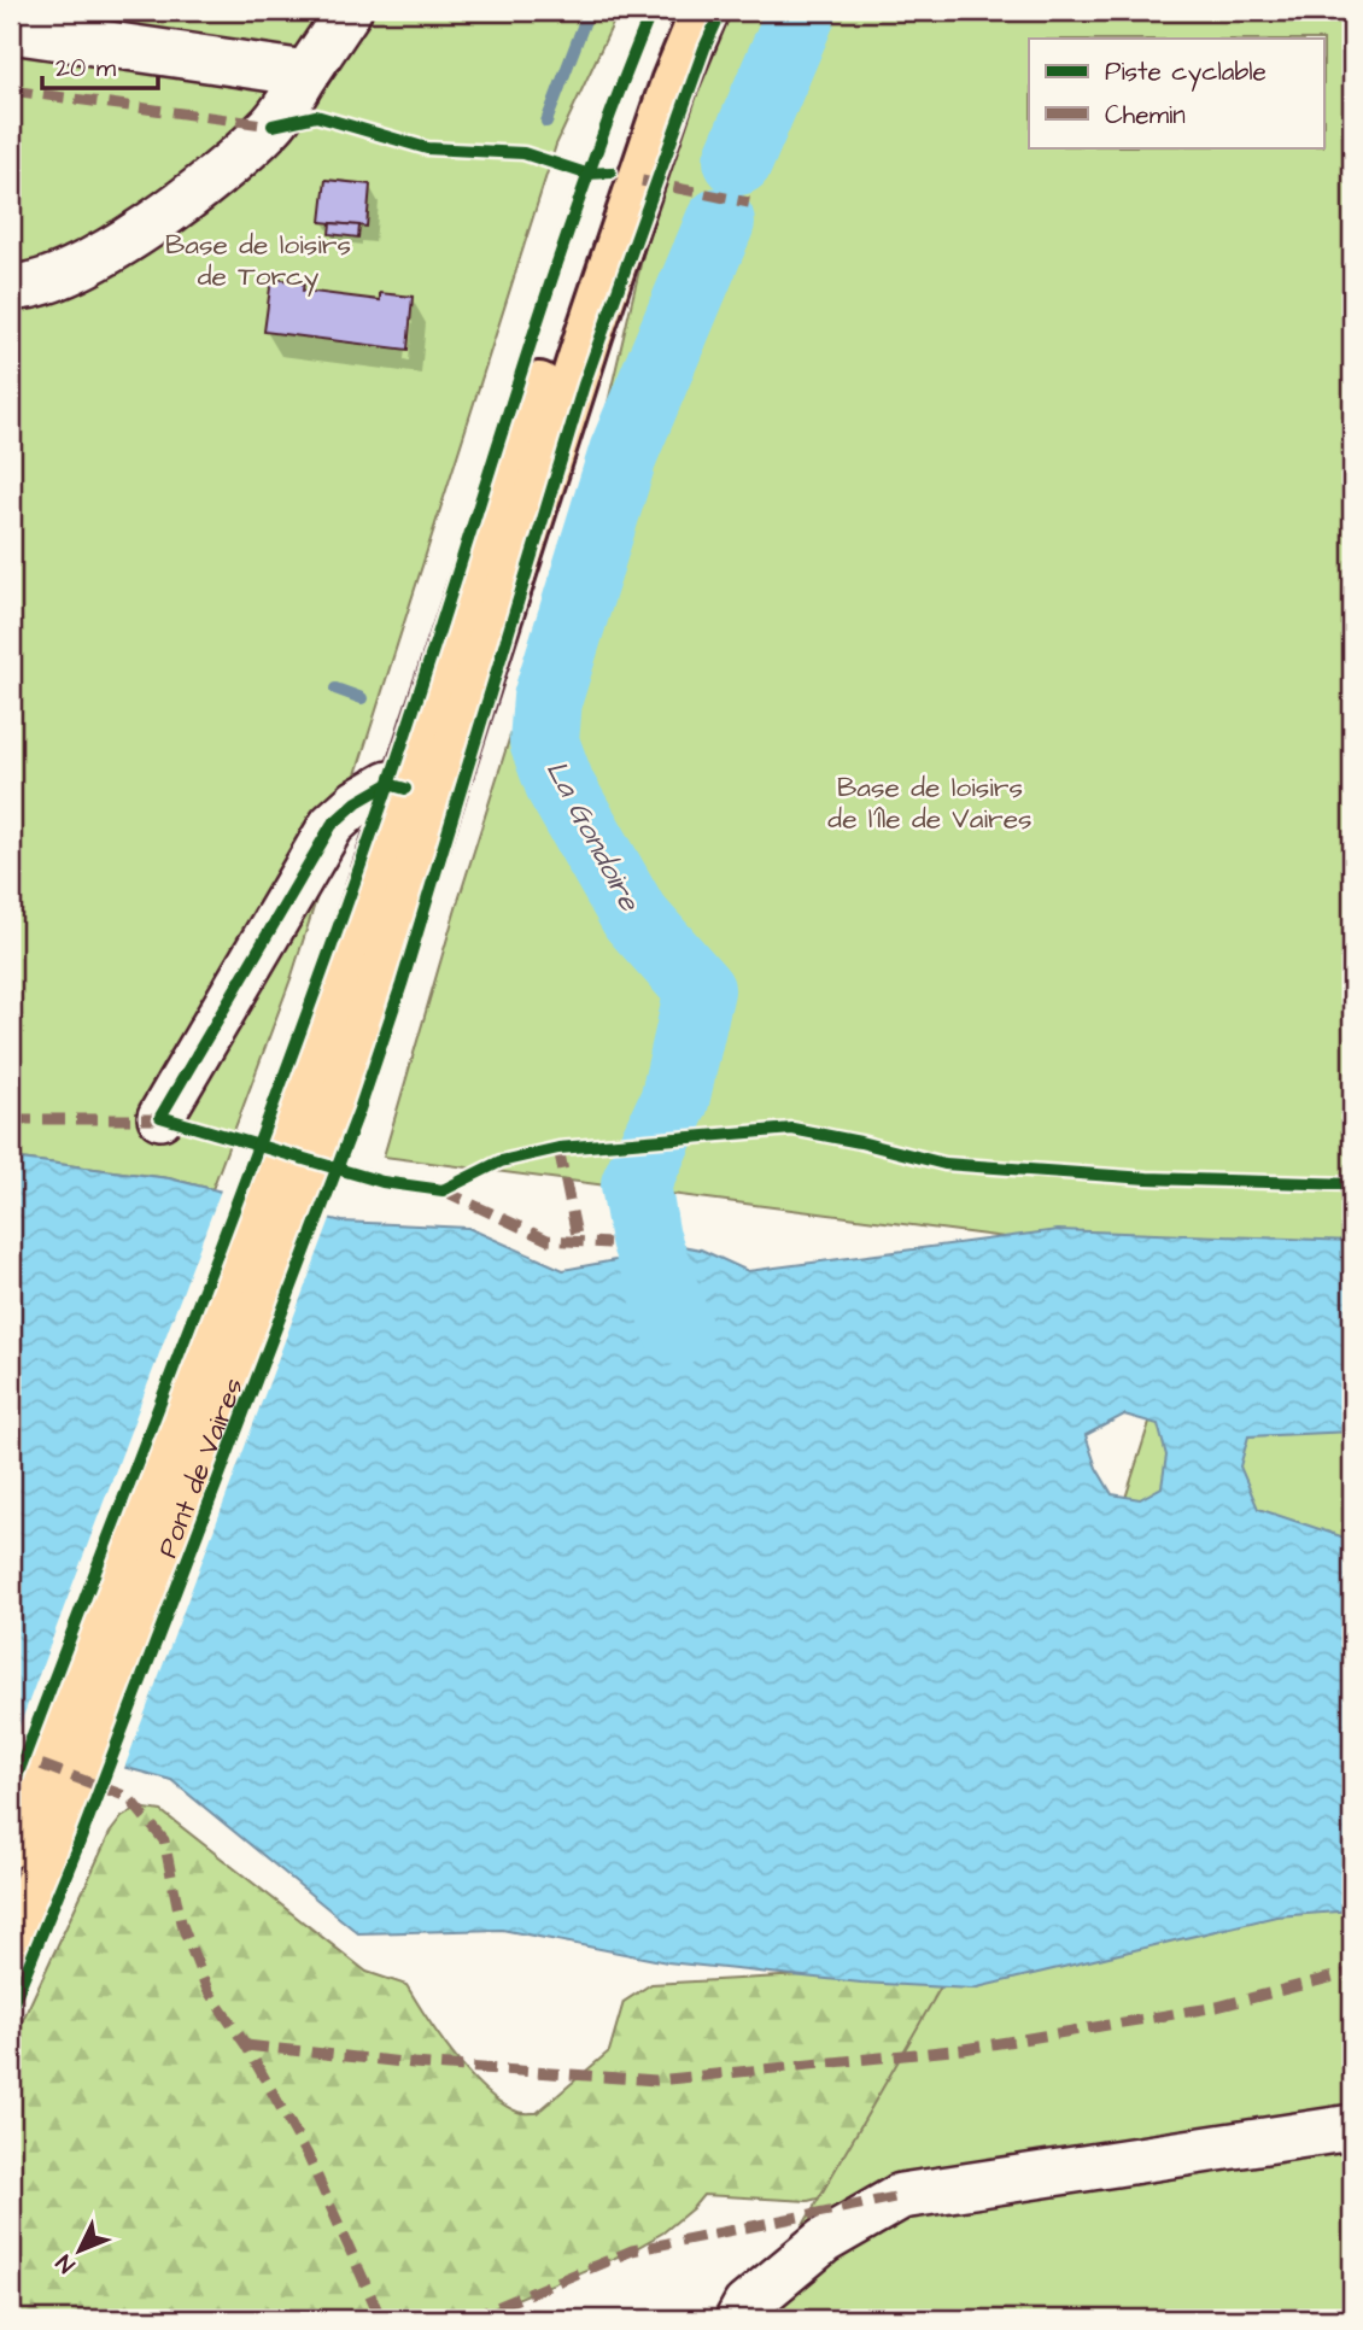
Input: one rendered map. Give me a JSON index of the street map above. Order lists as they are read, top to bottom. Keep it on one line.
{"streets":{"main road":["Pont de Vaires"]},"water":["La Gondoire"],"parks":["Base de loisirs de Torcy","Base de loisirs de l'Île de Vaires"],"legend":["Piste cyclable","Chemin"],"scale_bar":"20 m","north":"bottom left"}
